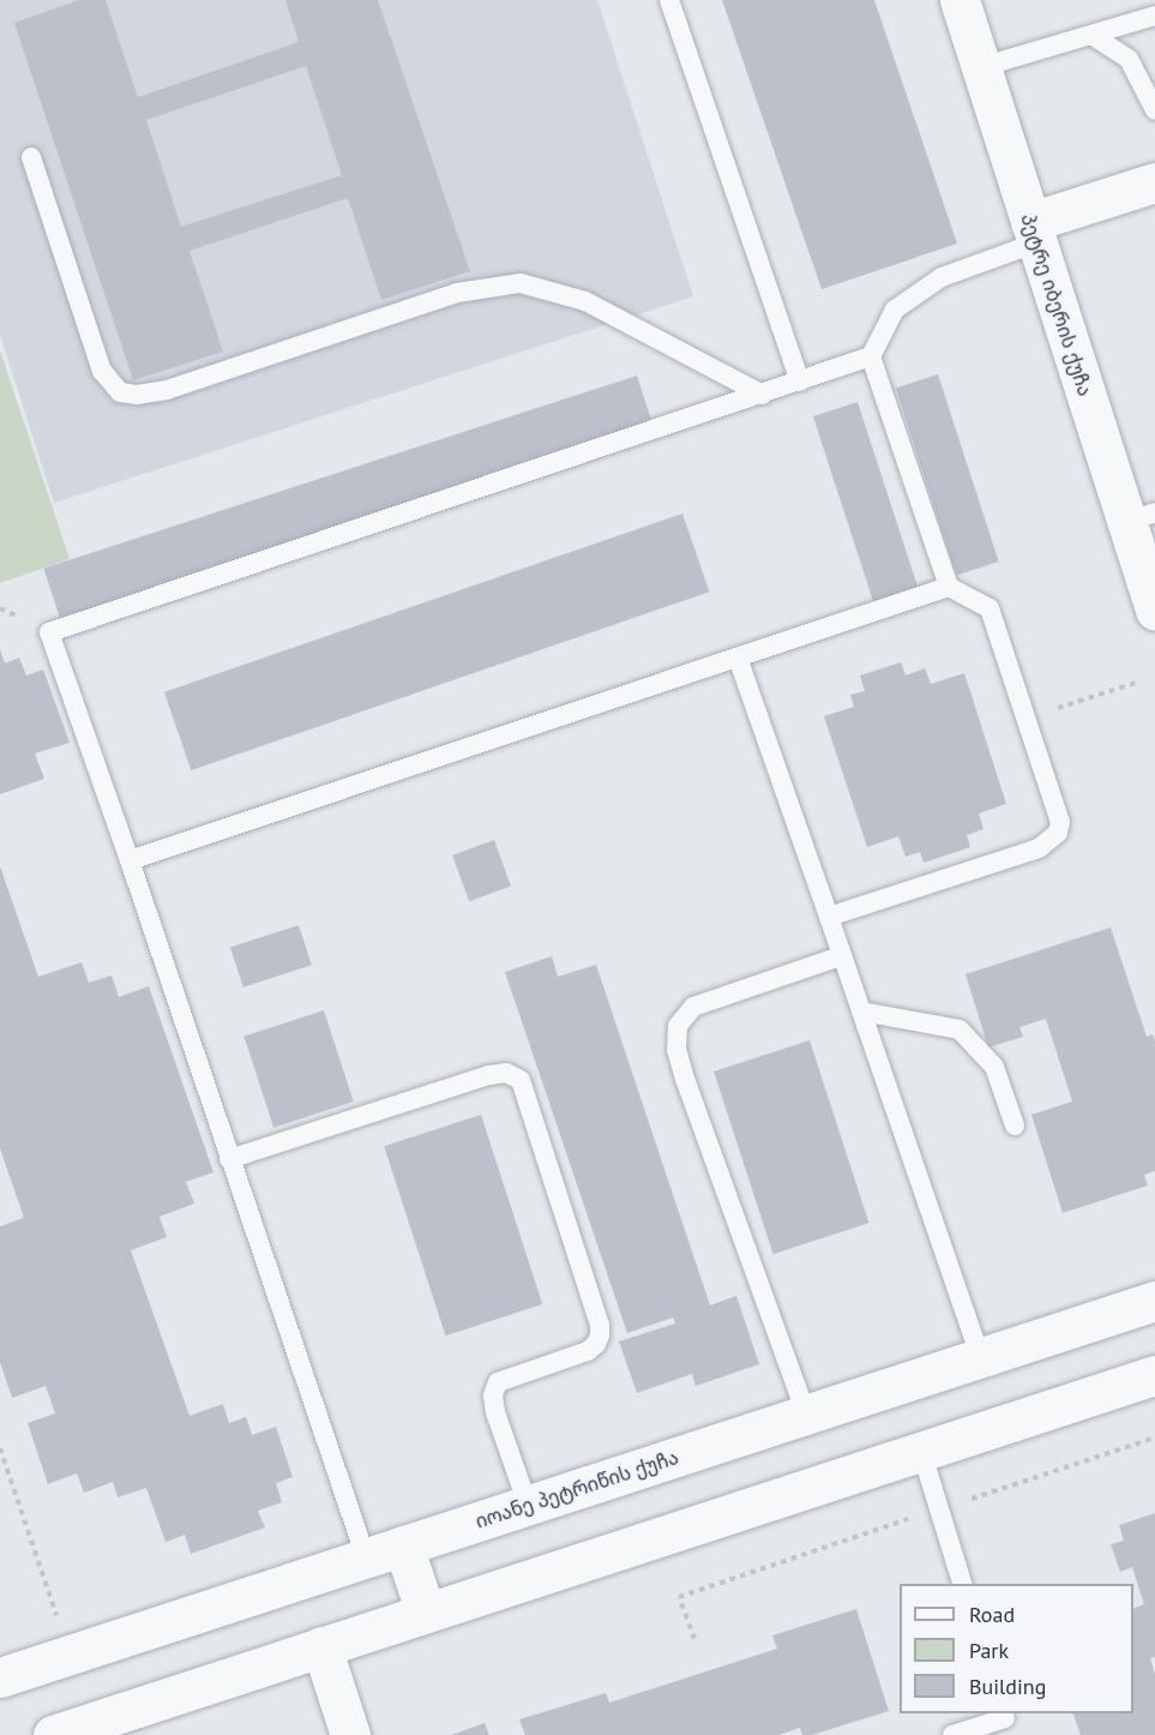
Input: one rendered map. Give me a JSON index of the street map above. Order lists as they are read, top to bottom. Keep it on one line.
{"streets":{"street":["პეტრე იბერის ქუჩა","იოანე პეტრიწის ქუჩა"]},"legend":["Road","Park","Building"]}
